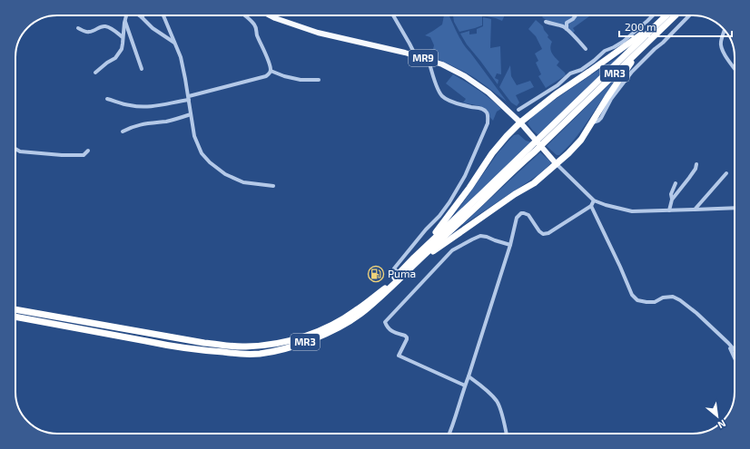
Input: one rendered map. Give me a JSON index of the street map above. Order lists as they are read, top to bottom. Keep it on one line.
{"streets":{"highway":["MR3"],"main road":["MR9"]},"places":{"fuel station":["Puma"]},"scale_bar":"200 m","north":"bottom right"}
